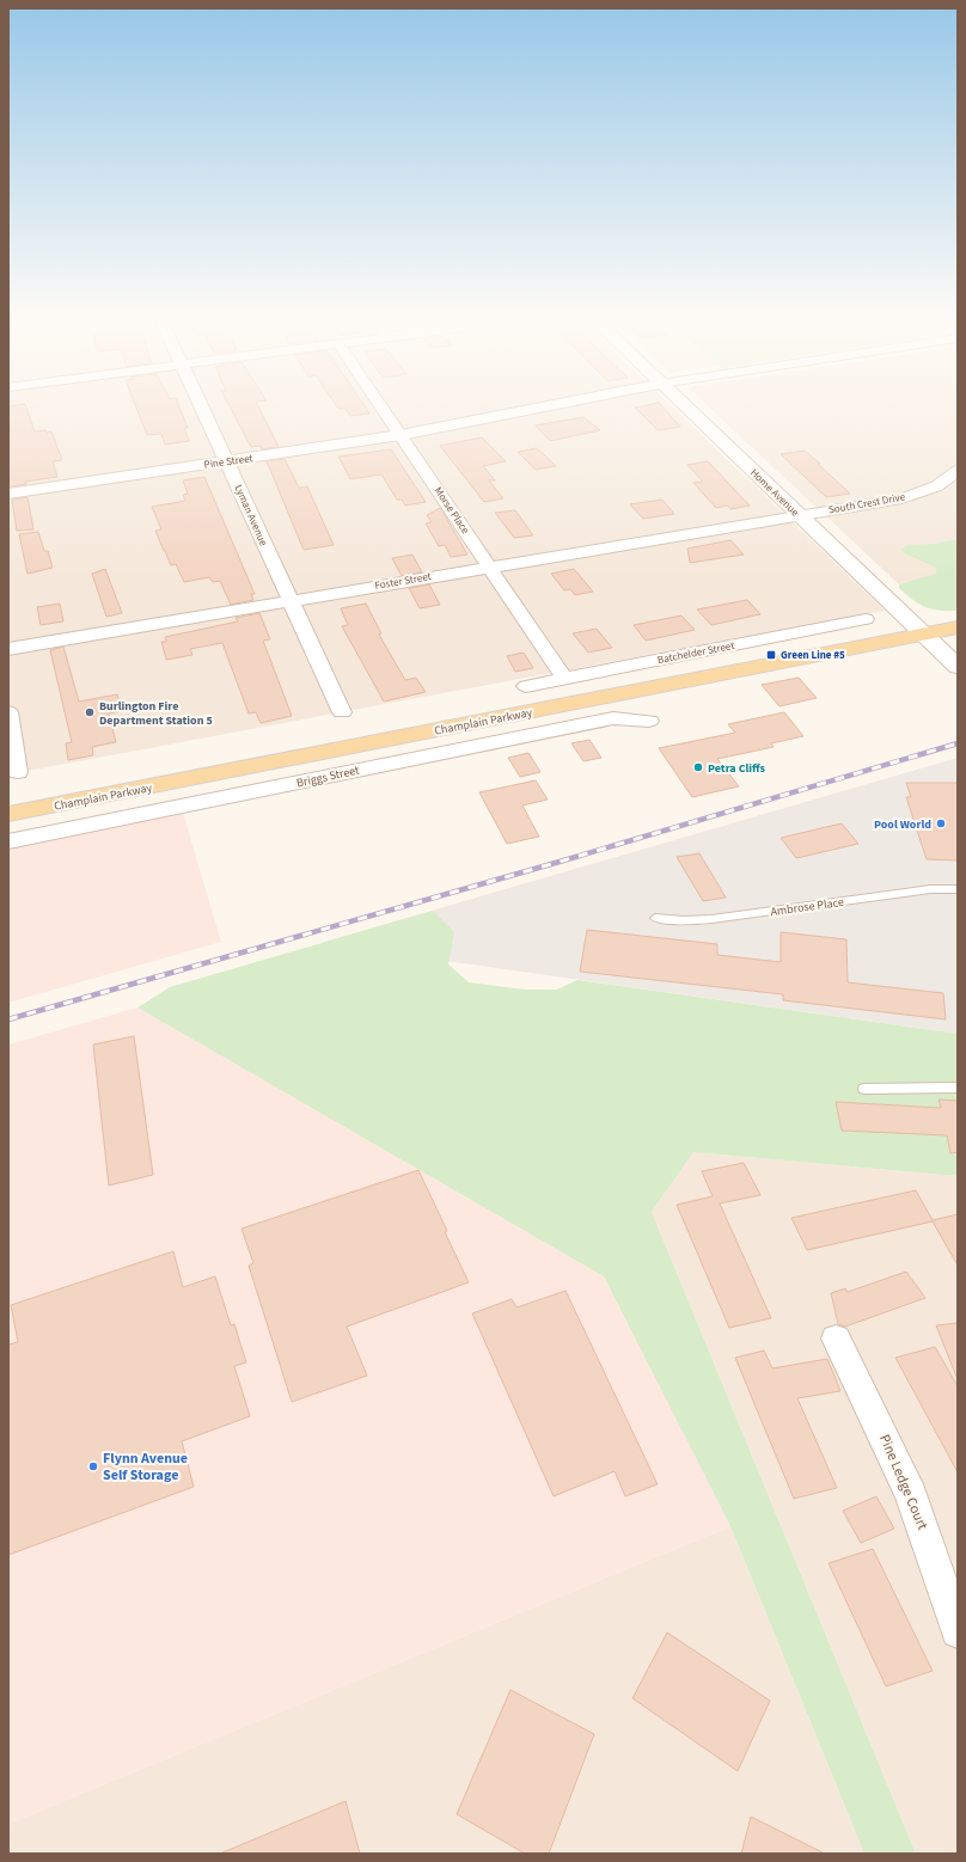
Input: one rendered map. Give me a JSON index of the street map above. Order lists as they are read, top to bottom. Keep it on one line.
{"streets":{"main road":["Pine Street","Home Avenue","Champlain Parkway"],"street":["South Crest Drive","Morse Place","Lyman Avenue","Foster Street","Batchelder Street","Briggs Street","Pine Ledge Court"],"lane":["Ambrose Place"]},"crossings":[["Pine Street","Morse Place"],["Pine Street","Lyman Avenue"],["Home Avenue","South Crest Drive"],["Home Avenue","Foster Street"],["Home Avenue","Champlain Parkway"],["South Crest Drive","Foster Street"],["Morse Place","Foster Street"],["Morse Place","Batchelder Street"],["Lyman Avenue","Foster Street"]],"places":{"transit":["Green Line #5"],"other":["Burlington Fire Department Station 5","Petra Cliffs","Pool World","Flynn Avenue Self Storage"]}}
